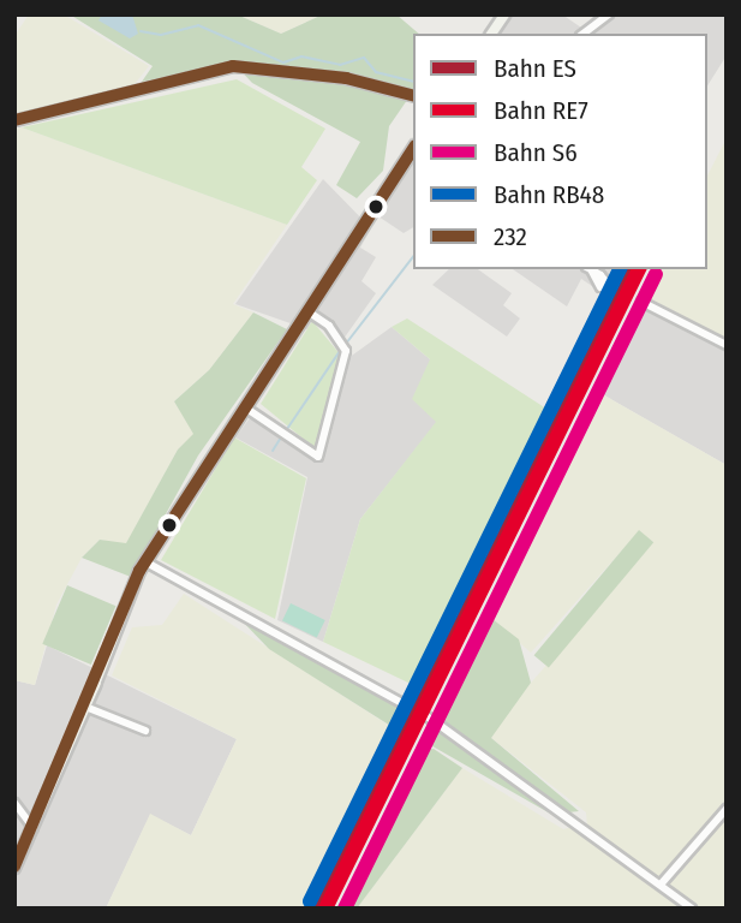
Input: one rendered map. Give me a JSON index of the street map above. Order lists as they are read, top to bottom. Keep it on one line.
{"lines":["transit line 232","rail line ES","rail line RE7","rail line RB48","rail line S6"],"legend":["Bahn ES","Bahn RE7","Bahn S6","Bahn RB48","232"]}
